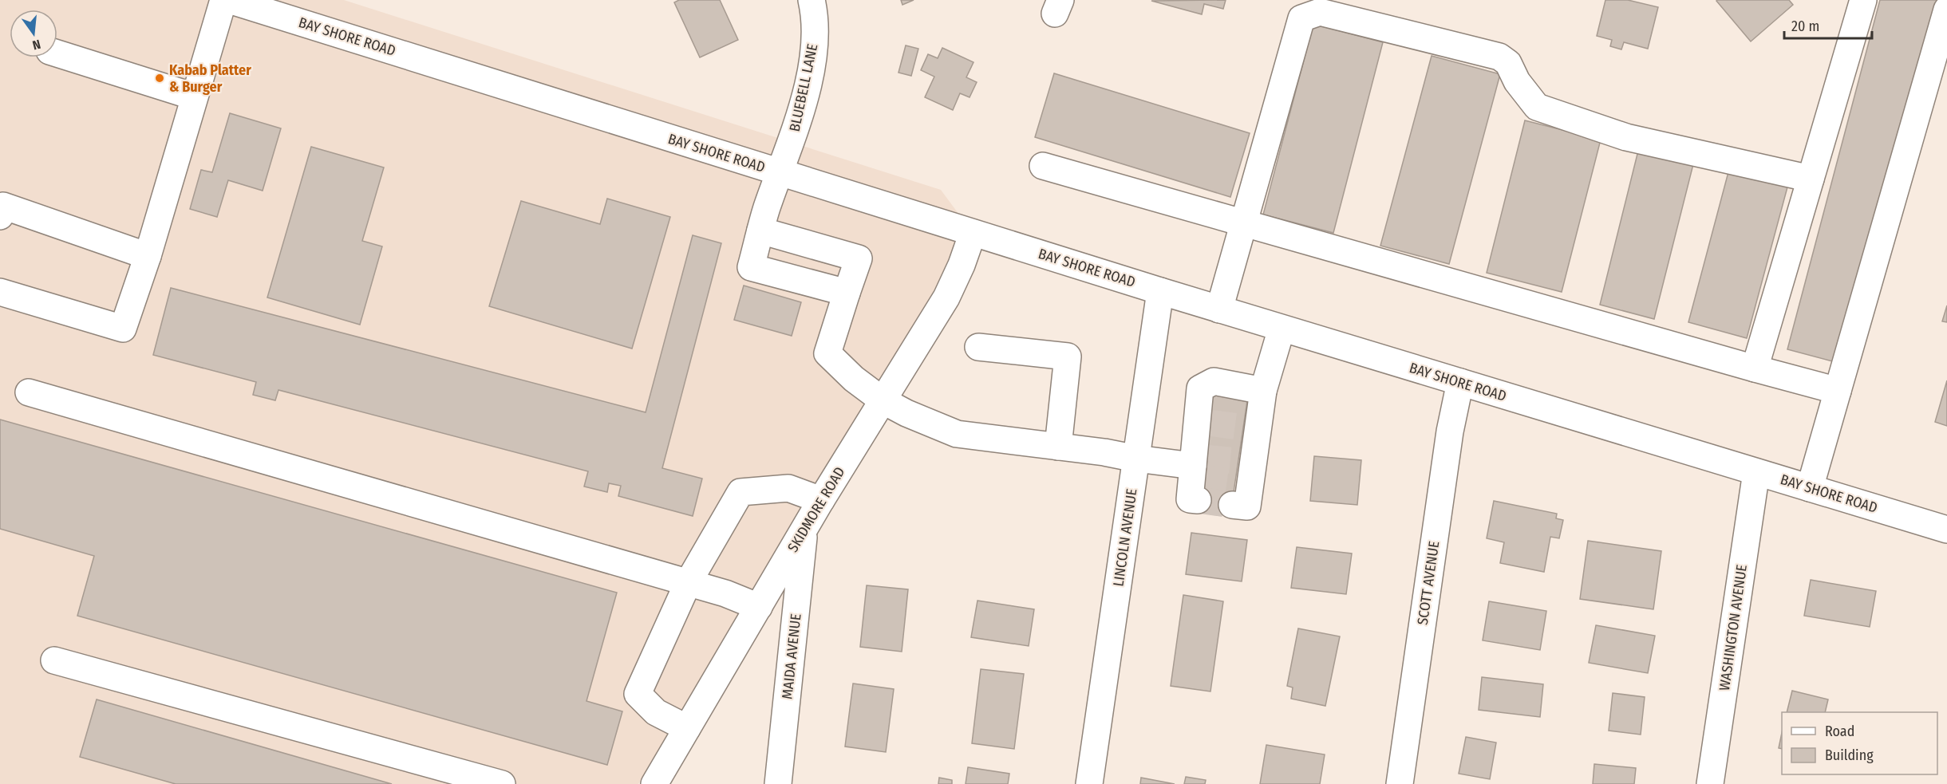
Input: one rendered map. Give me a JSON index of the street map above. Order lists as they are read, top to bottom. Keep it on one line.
{"streets":{"street":["BAY SHORE ROAD","BLUEBELL LANE","SKIDMORE ROAD","LINCOLN AVENUE","SCOTT AVENUE","WASHINGTON AVENUE","MAIDA AVENUE"]},"crossings":[["BAY SHORE ROAD","BLUEBELL LANE"],["BAY SHORE ROAD","SKIDMORE ROAD"],["BAY SHORE ROAD","LINCOLN AVENUE"],["BAY SHORE ROAD","SCOTT AVENUE"],["BAY SHORE ROAD","WASHINGTON AVENUE"],["SKIDMORE ROAD","MAIDA AVENUE"]],"places":["Kabab Platter & Burger"],"legend":["Road","Building"],"scale_bar":"20 m","north":"bottom"}
